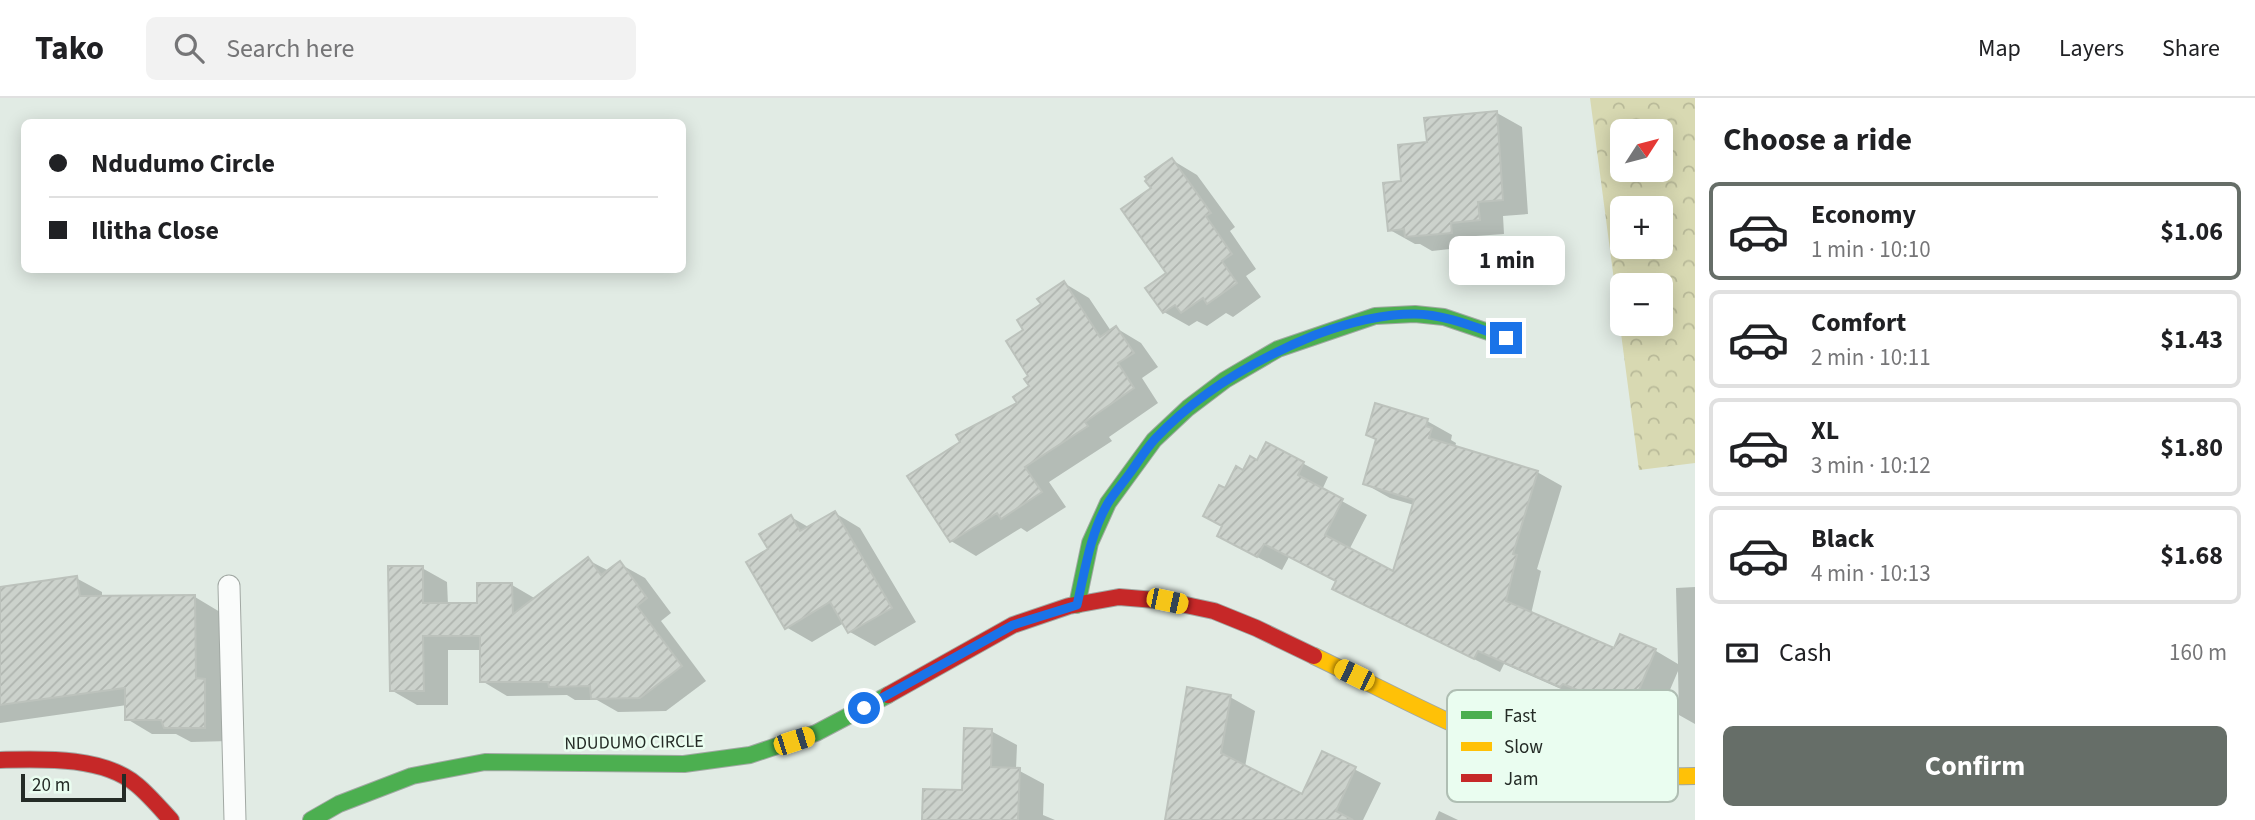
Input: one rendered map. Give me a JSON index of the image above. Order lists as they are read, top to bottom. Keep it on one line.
{"streets":{"street":["NDUDUMO CIRCLE"]},"legend":["Fast","Slow","Jam"],"scale_bar":"20 m","north":"top right","page":{"header":"Tako","search":"Search here","nav":["Map","Layers","Share"],"heading":"Choose a ride","map_buttons":["+","−"],"banner":["Ndudumo Circle","Ilitha Close"],"list":[{"name":"Economy","note":"1 min · 10:10","value":"$1.06"},{"name":"Comfort","note":"2 min · 10:11","value":"$1.43"},{"name":"XL","note":"3 min · 10:12","value":"$1.80"},{"name":"Black","note":"4 min · 10:13","value":"$1.68"}],"bubble":"1 min","pay":["Cash","160 m"],"buttons":"Confirm","scale":"20 m"}}
